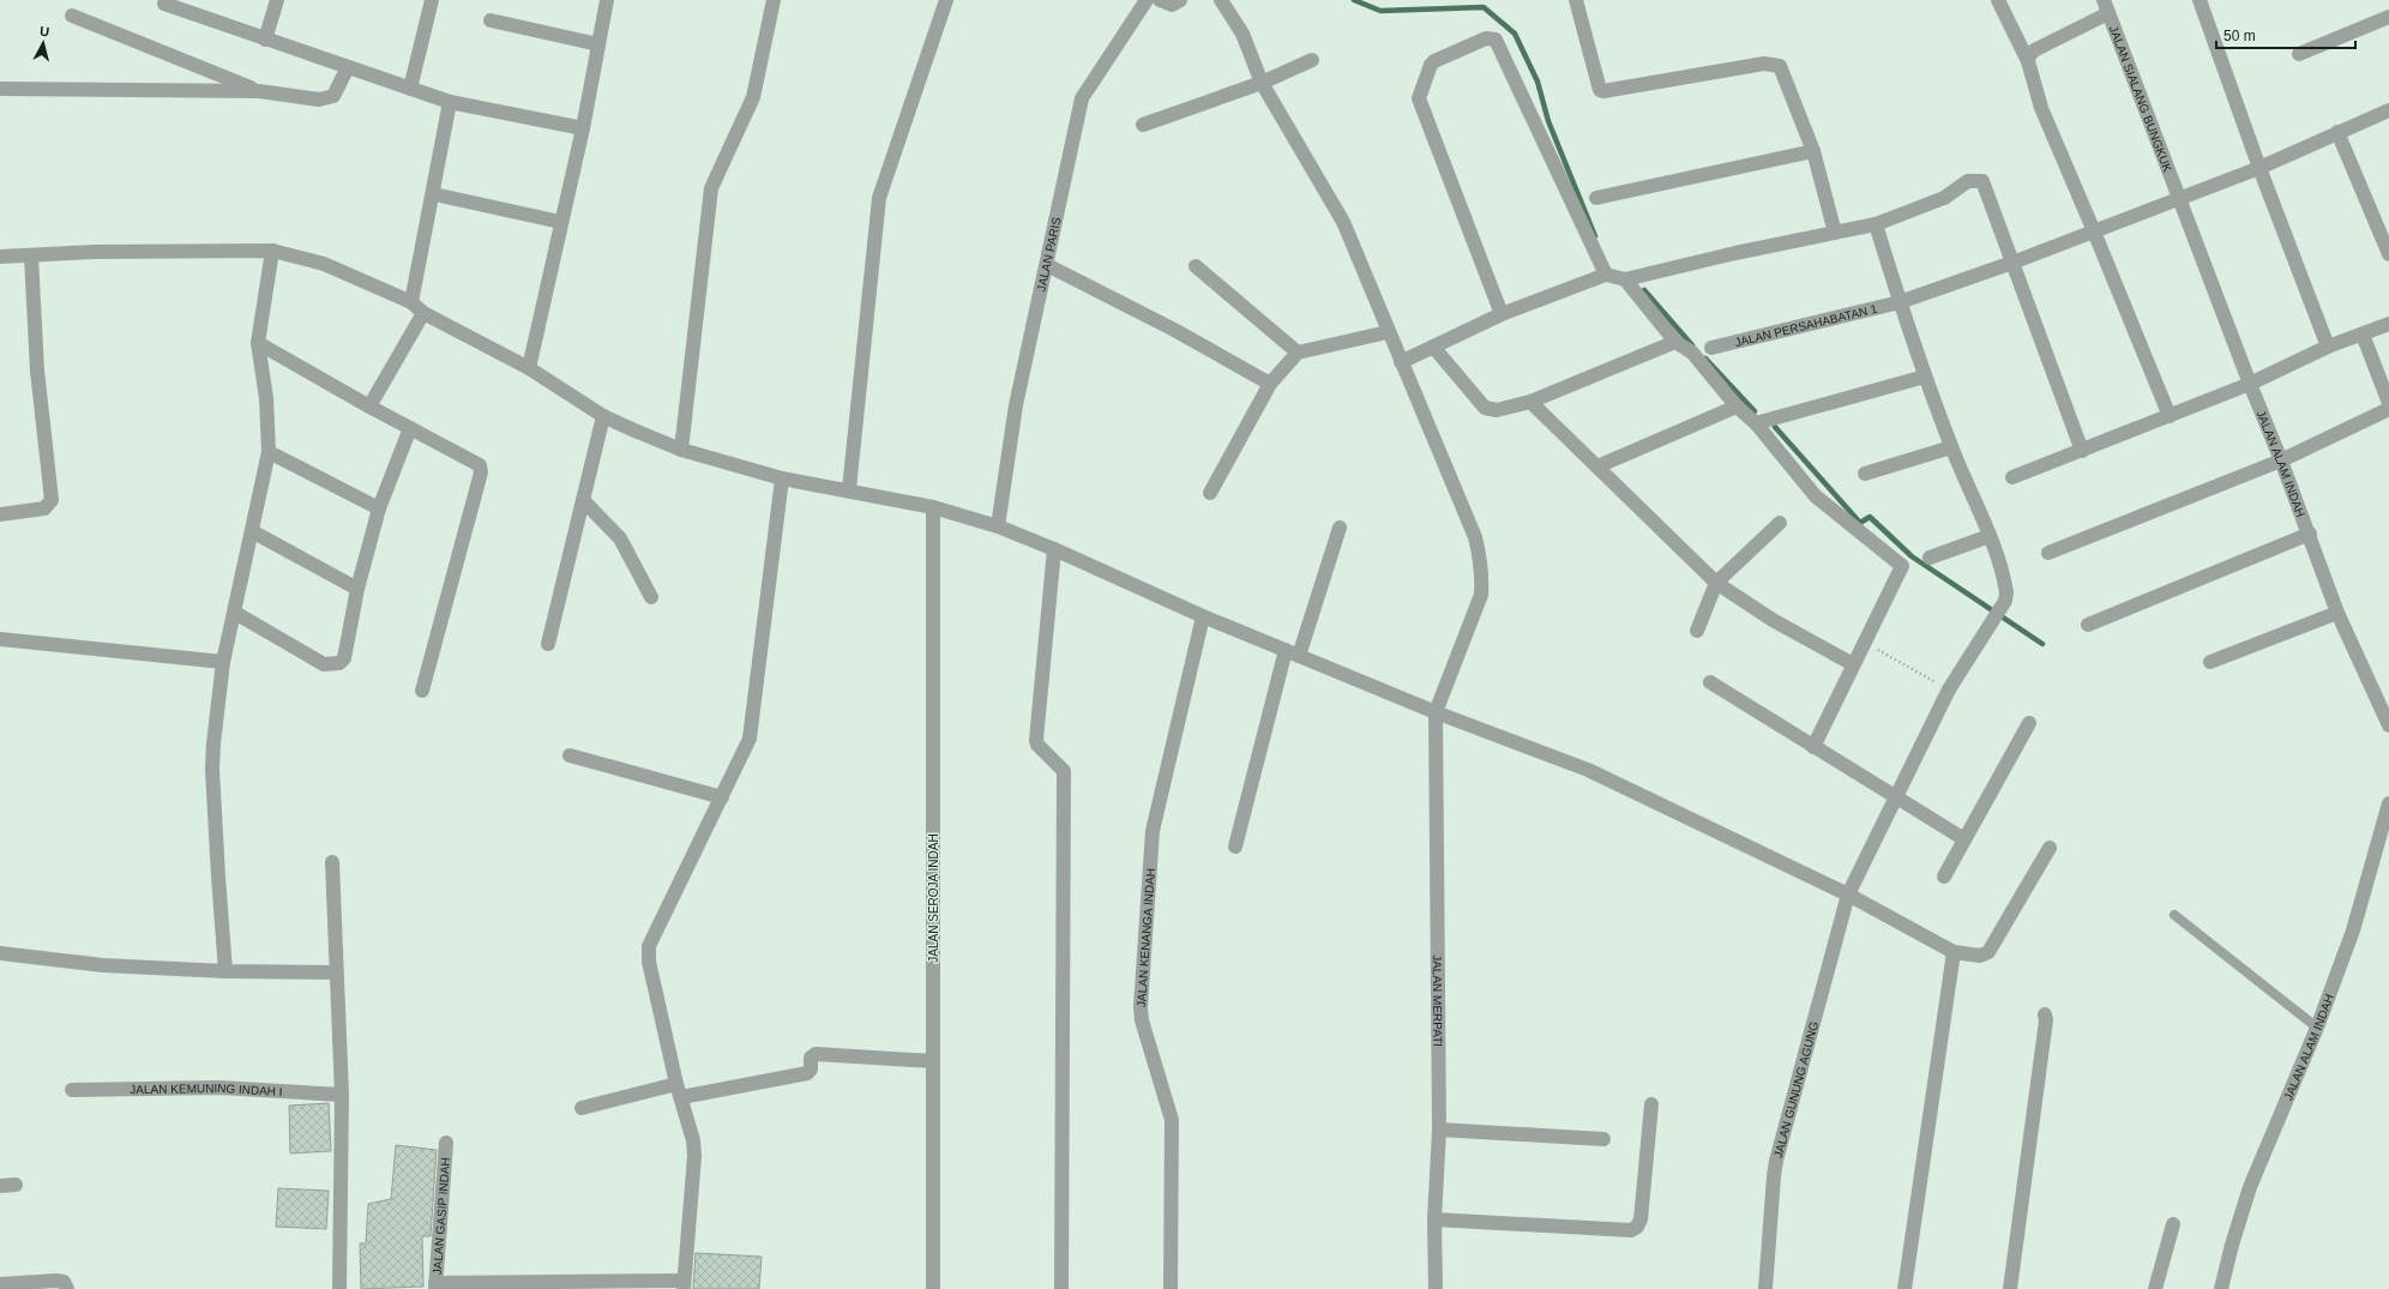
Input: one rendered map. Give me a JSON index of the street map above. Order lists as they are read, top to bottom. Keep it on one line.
{"streets":{"street":["JALAN SIALANG BUNGKUK","JALAN PARIS","JALAN PERSAHABATAN 1","JALAN ALAM INDAH","JALAN SEROJA INDAH","JALAN KENANGA INDAH","JALAN MERPATI","JALAN KEMUNING INDAH I","JALAN GUNUNG AGUNG","JALAN GASIP INDAH"]},"crossings":[["JALAN SIALANG BUNGKUK","JALAN PERSAHABATAN 1"],["JALAN SIALANG BUNGKUK","JALAN ALAM INDAH"],["JALAN PERSAHABATAN 1","JALAN ALAM INDAH"],["JALAN PERSAHABATAN 1","JALAN GUNUNG AGUNG"]],"scale_bar":"50 m","north":"top"}
